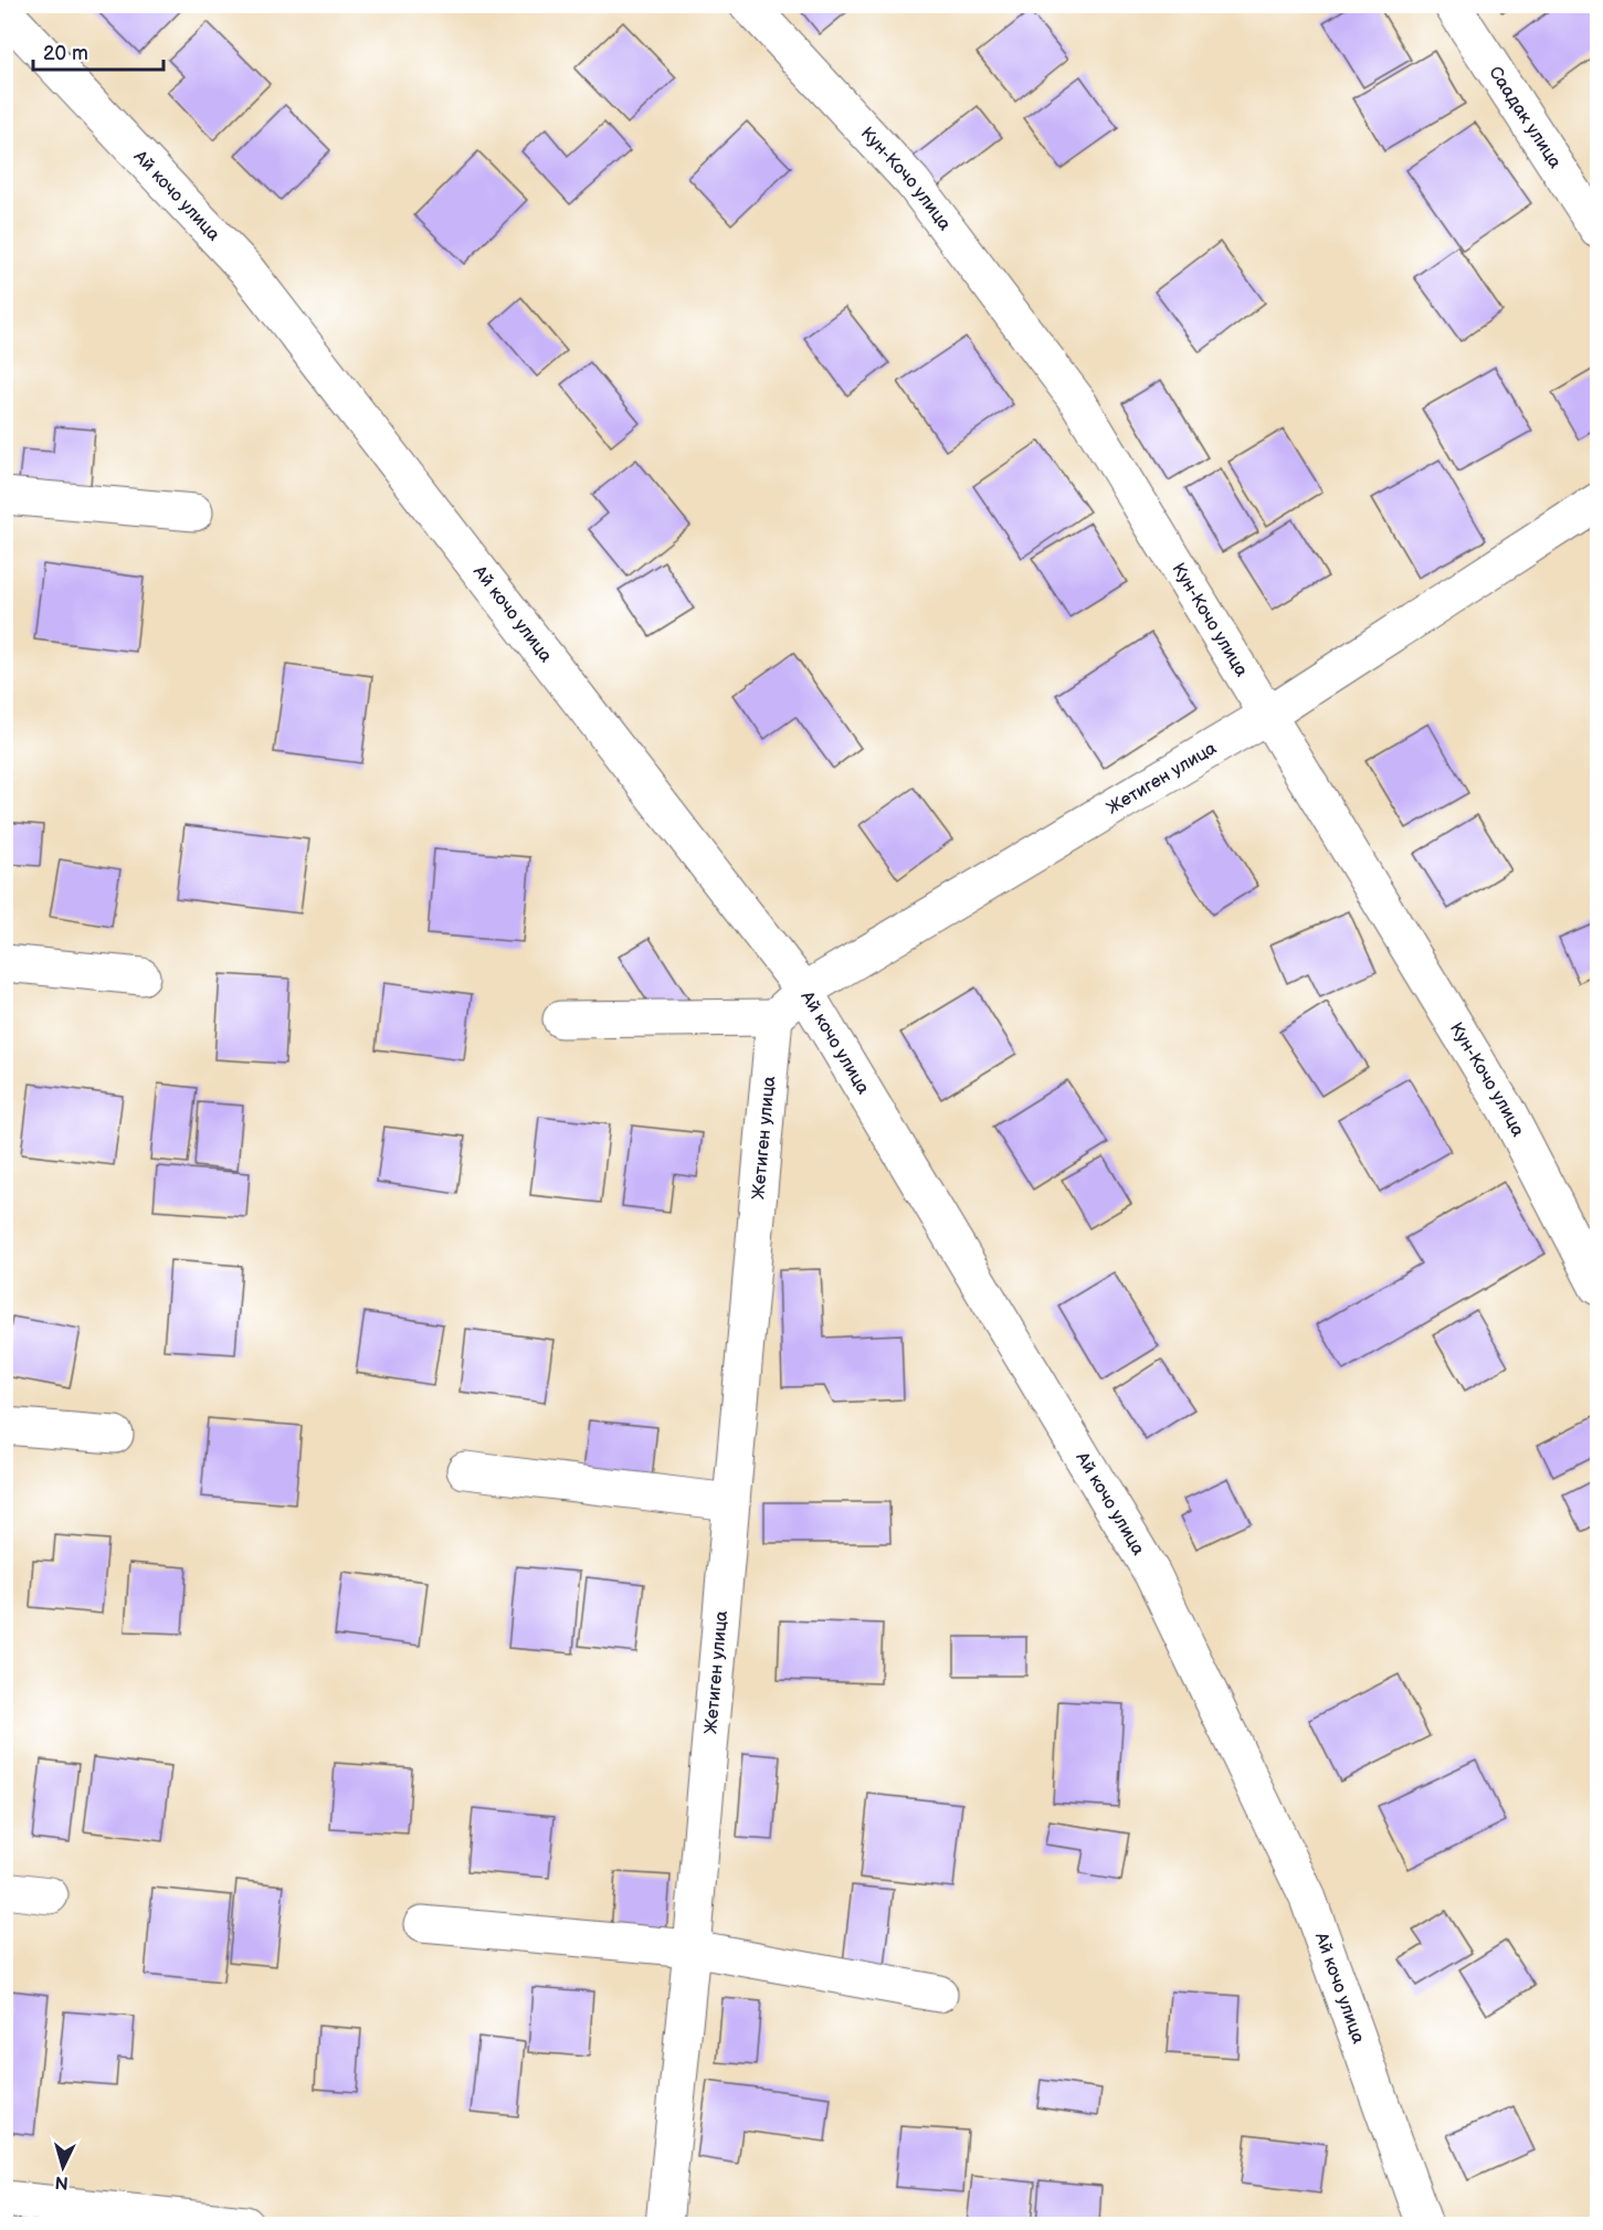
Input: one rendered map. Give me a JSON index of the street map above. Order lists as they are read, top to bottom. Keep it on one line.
{"streets":{"street":["Саадак улица","Кун-Кочо улица","Ай кочо улица","Жетиген улица"]},"crossings":[["Кун-Кочо улица","Жетиген улица"],["Ай кочо улица","Жетиген улица"]],"scale_bar":"20 m","north":"bottom"}
